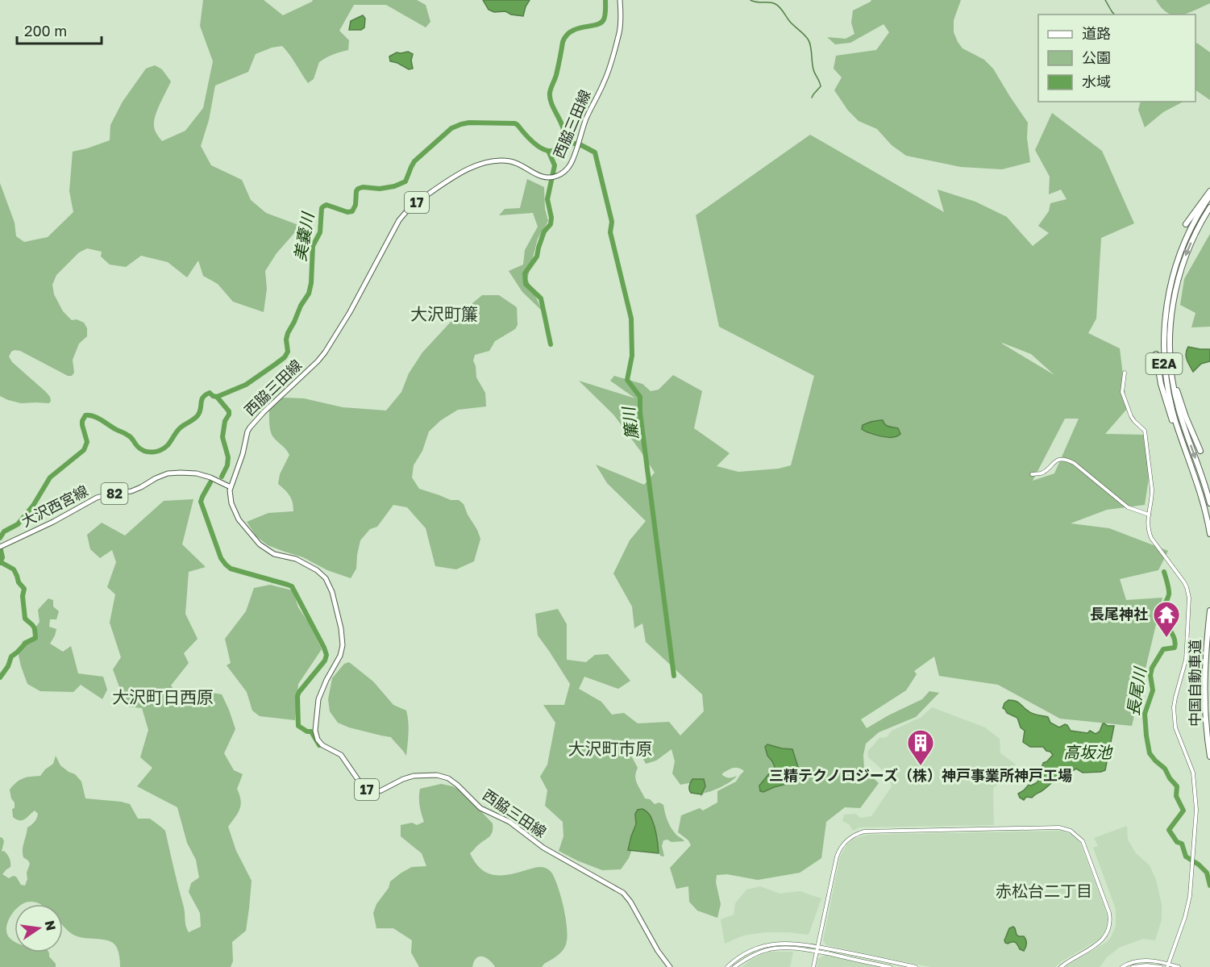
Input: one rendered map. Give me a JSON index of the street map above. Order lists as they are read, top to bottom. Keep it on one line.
{"streets":{"highway":["E2A","中国自動車道"],"main road":["西脇三田線","17","82","大沢西宮線"]},"crossings":[["西脇三田線","大沢西宮線"]],"districts":["大沢町簾","大沢町日西原","大沢町市原","赤松台二丁目"],"water":["美嚢川","簾川","長尾川","高坂池"],"places":{"temple":["長尾神社"],"building":["三精テクノロジーズ（株）神戸事業所神戸工場"]},"legend":["道路","公園","水域"],"scale_bar":"200 m","north":"right"}
